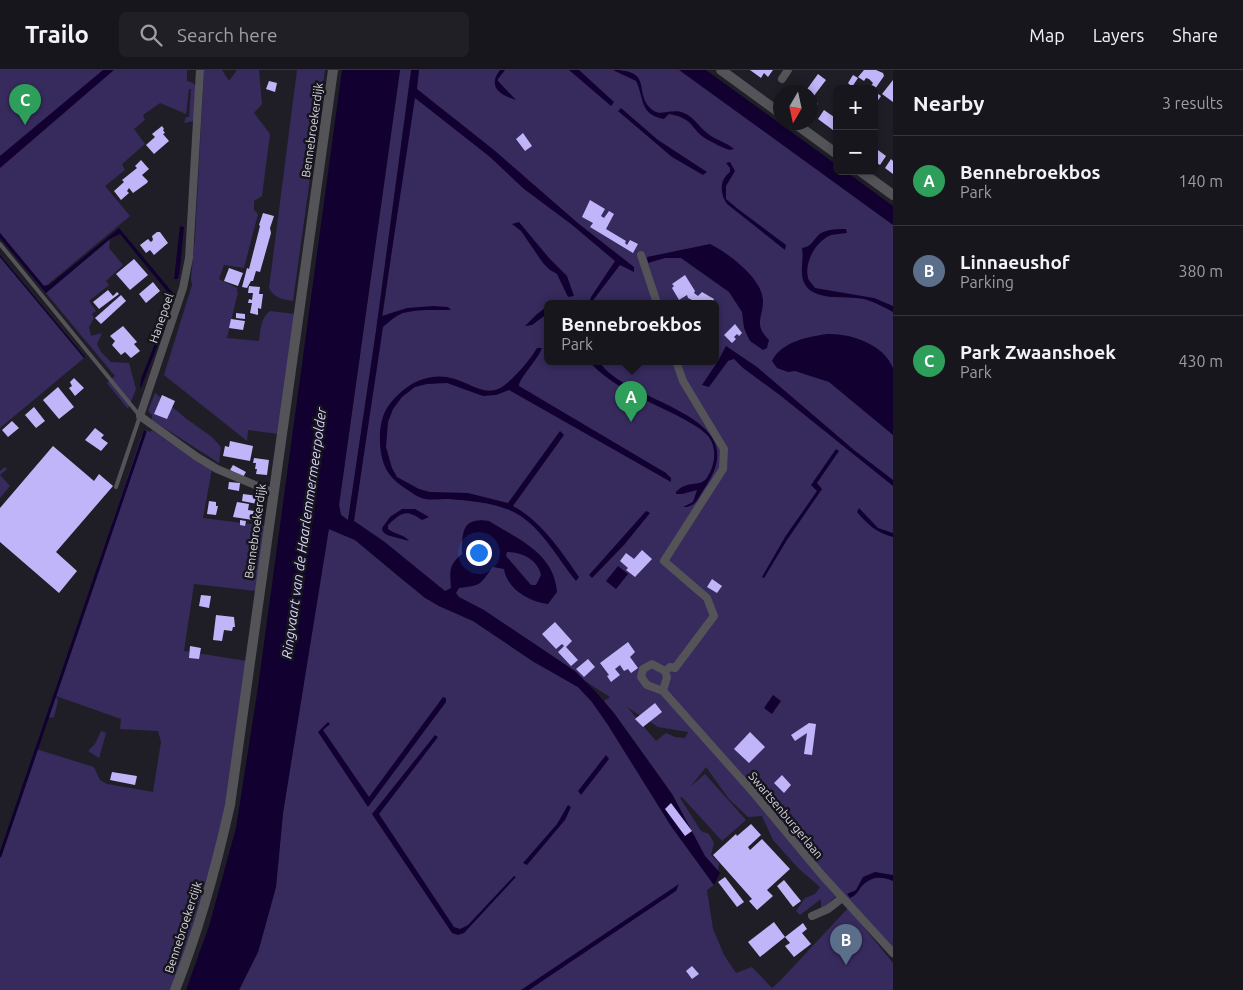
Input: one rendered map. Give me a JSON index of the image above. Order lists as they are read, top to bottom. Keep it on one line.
{"streets":{"street":["Bennebroekerdijk","Hanepoel","Swartsenburgerlaan"]},"water":["Ringvaart van de Haarlemmermeerpolder"],"north":"bottom","page":{"header":"Trailo","search":"Search here","nav":["Map","Layers","Share"],"heading":["Nearby","3 results"],"pins":["C","A","B"],"map_buttons":["+","−"],"list":[{"mark":"A","name":"Bennebroekbos","note":"Park","value":"140 m"},{"mark":"B","name":"Linnaeushof","note":"Parking","value":"380 m"},{"mark":"C","name":"Park Zwaanshoek","note":"Park","value":"430 m"}],"popup":["Bennebroekbos","Park"]}}
